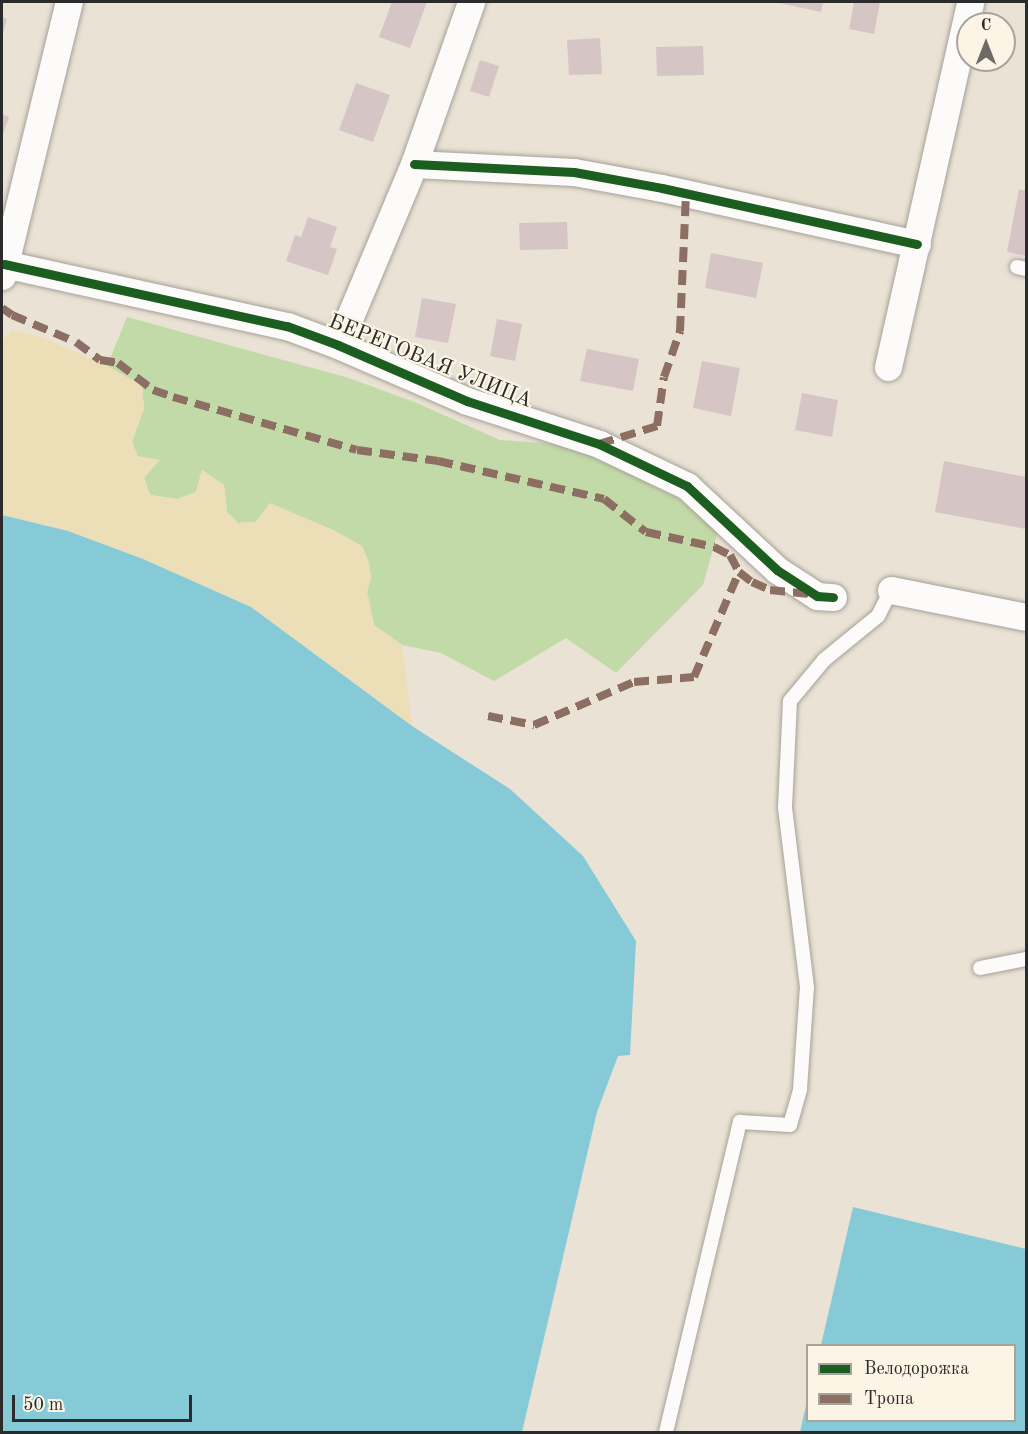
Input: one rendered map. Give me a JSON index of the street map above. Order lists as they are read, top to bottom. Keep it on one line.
{"streets":{"street":["БЕРЕГОВАЯ УЛИЦА"]},"legend":["Велодорожка","Тропа"],"scale_bar":"50 m","north":"top"}
